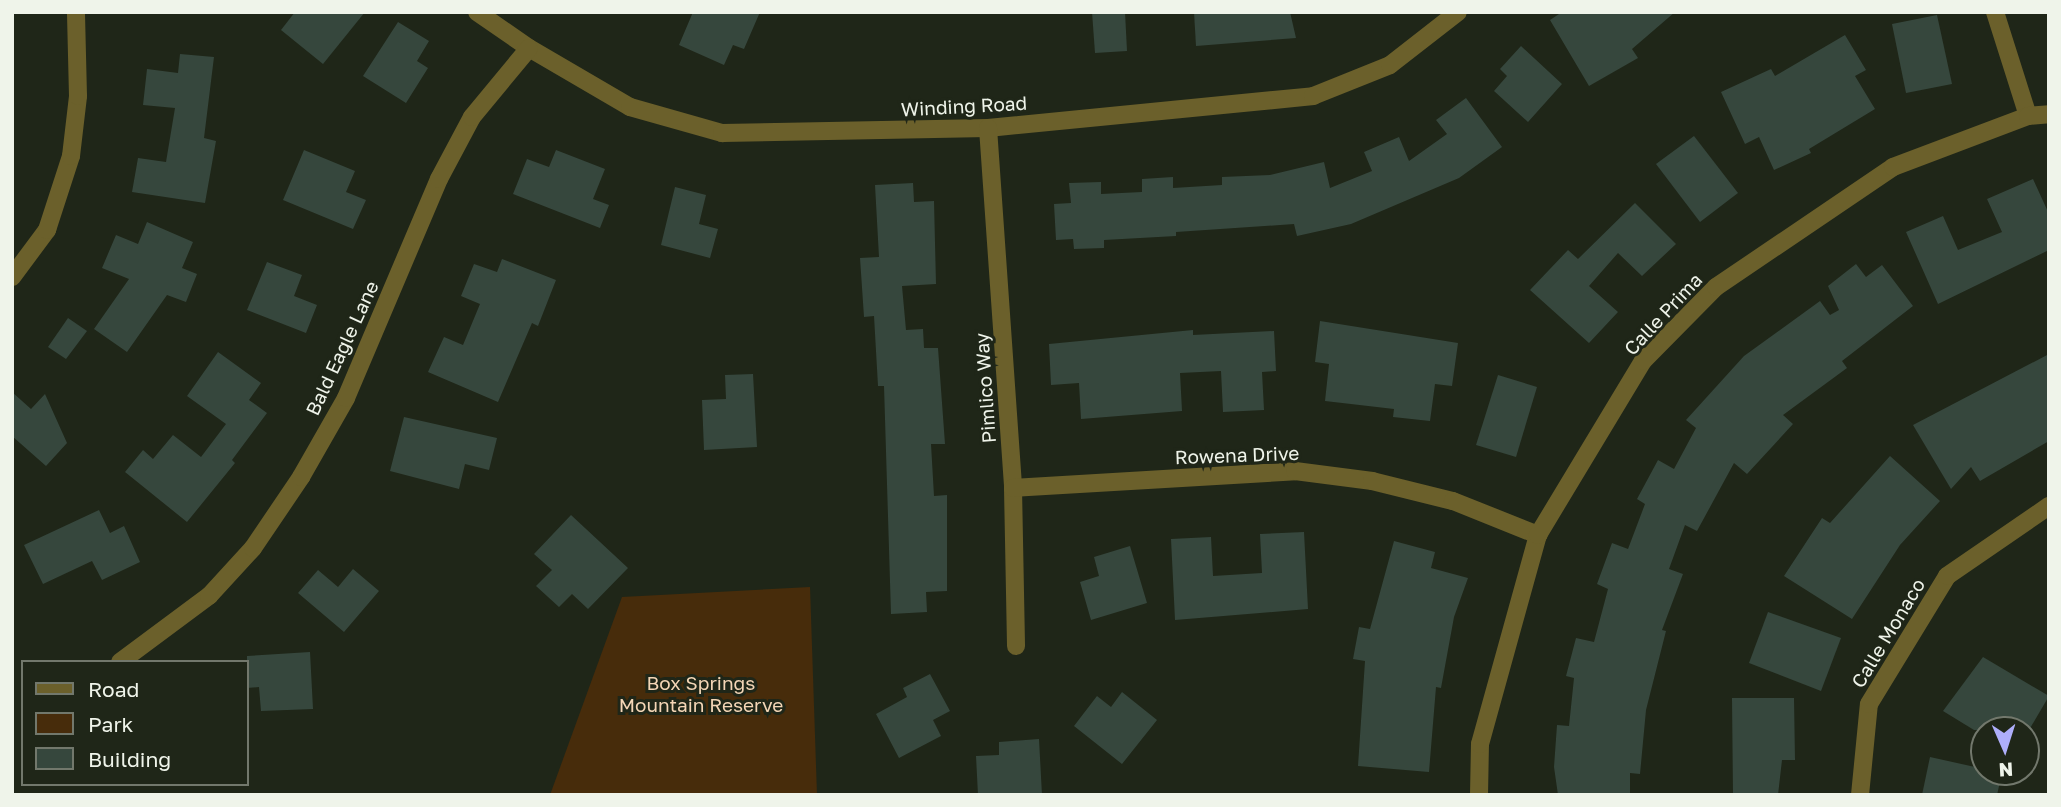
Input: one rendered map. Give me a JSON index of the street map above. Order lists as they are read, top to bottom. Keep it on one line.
{"streets":{"street":["Winding Road","Calle Prima","Bald Eagle Lane","Pimlico Way","Rowena Drive","Calle Monaco"]},"crossings":[["Winding Road","Bald Eagle Lane"],["Winding Road","Pimlico Way"],["Calle Prima","Rowena Drive"],["Pimlico Way","Rowena Drive"]],"parks":["Box Springs Mountain Reserve"],"legend":["Road","Park","Building"],"north":"bottom"}
